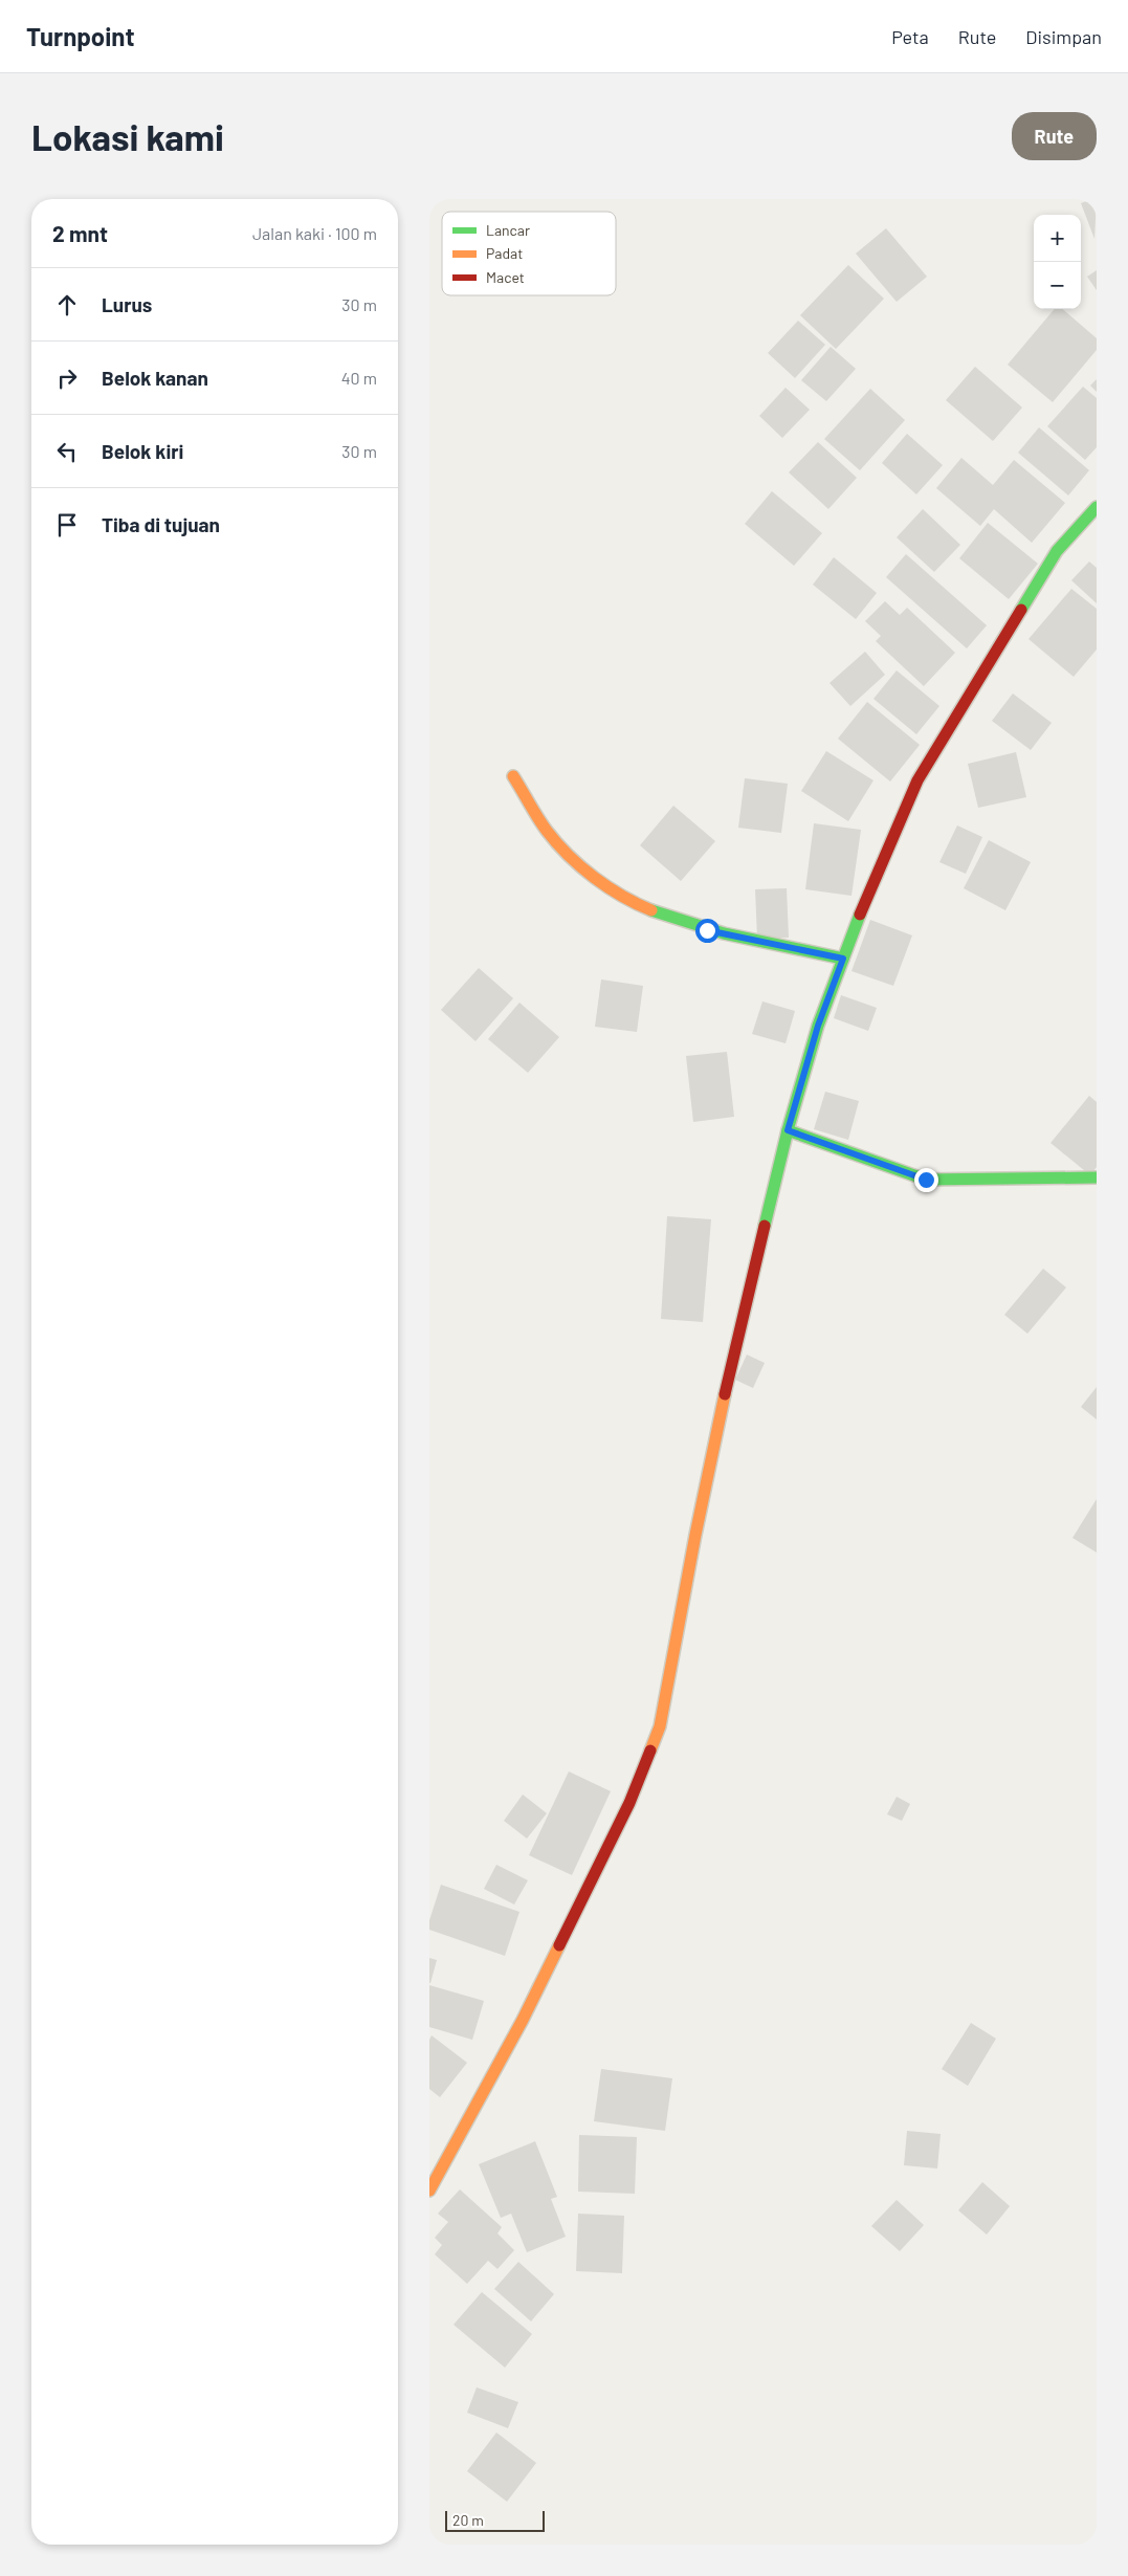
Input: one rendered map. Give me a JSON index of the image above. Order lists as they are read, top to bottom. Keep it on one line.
{"legend":["Lancar","Padat","Macet"],"scale_bar":"20 m","page":{"header":"Turnpoint","nav":["Peta","Rute","Disimpan"],"buttons":"Rute","title":"Lokasi kami","heading":["2 mnt","Jalan kaki · 100 m"],"map_buttons":["+","−"],"list":[["Lurus","30 m"],["Belok kanan","40 m"],["Belok kiri","30 m"],"Tiba di tujuan"],"scale":"20 m"}}
